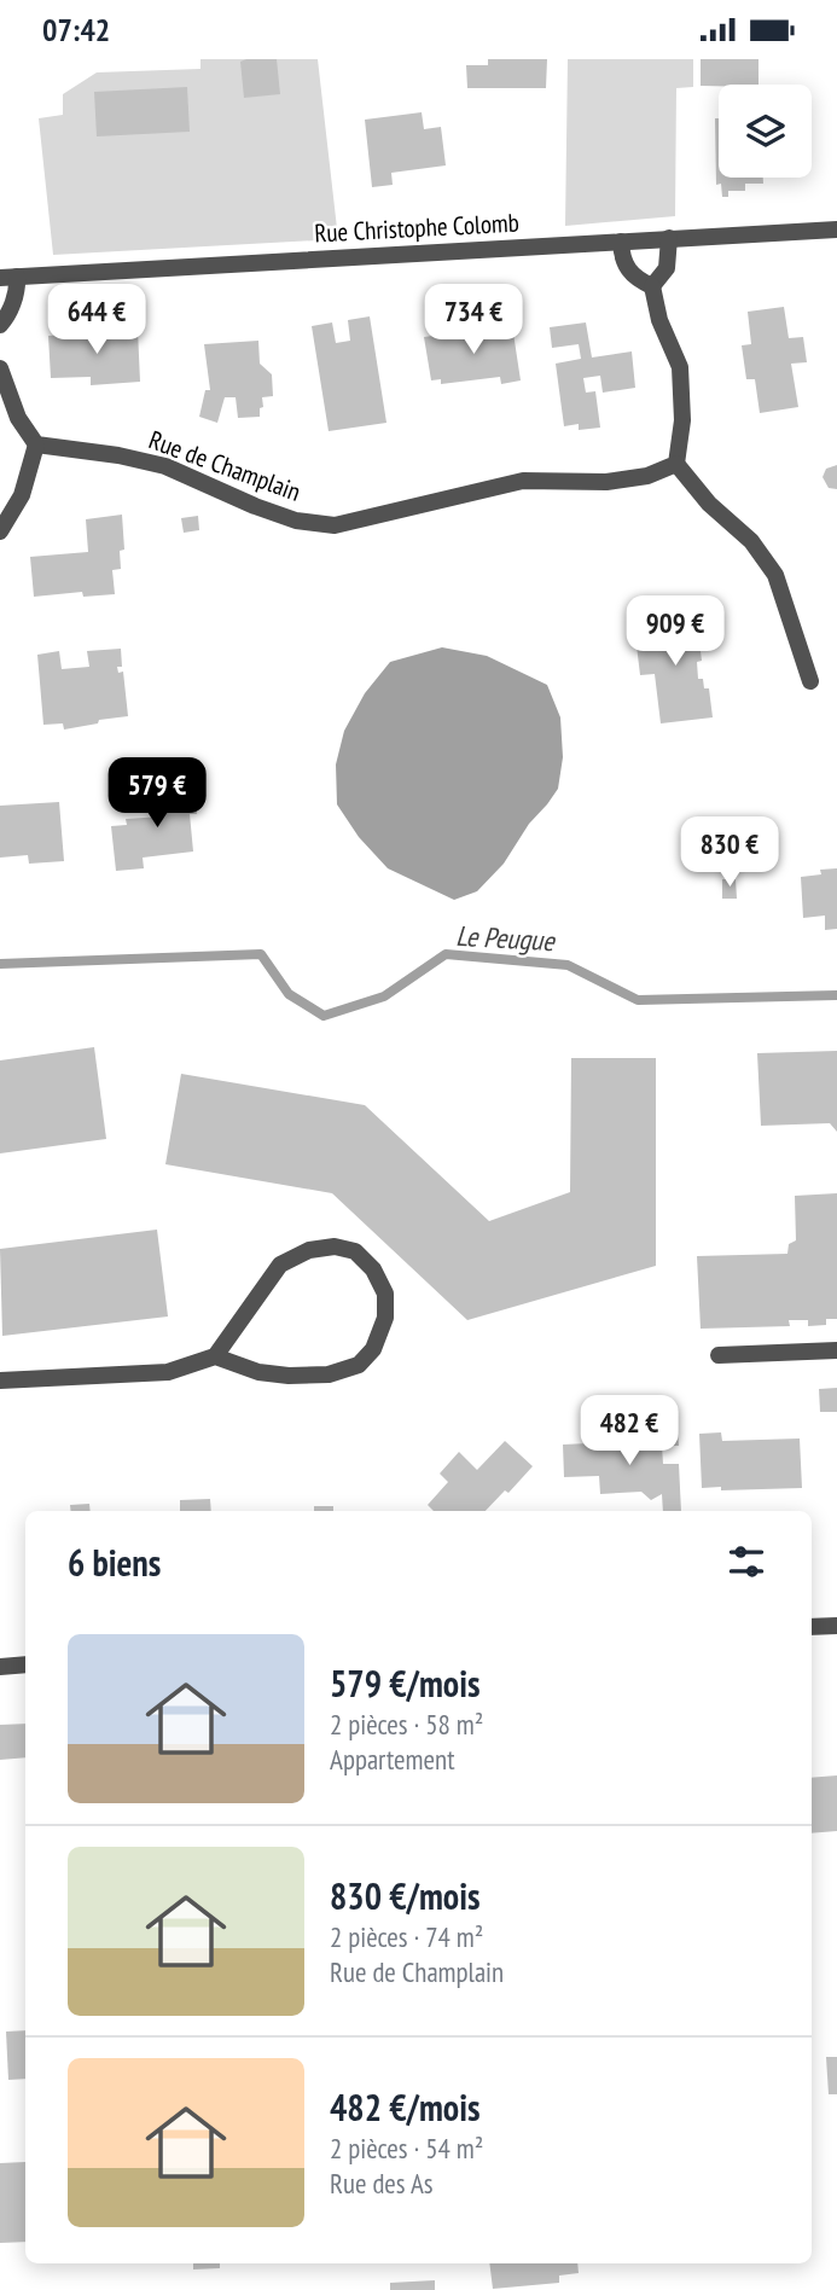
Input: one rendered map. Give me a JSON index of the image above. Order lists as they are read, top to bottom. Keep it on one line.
{"streets":{"street":["Rue Christophe Colomb","Rue de Champlain"]},"water":["Le Peugue"],"page":{"status":"07:42","price":["644 €","734 €","909 €","579 €","830 €","482 €"],"heading":"6 biens","list":[{"name":"579 €/mois","note":"2 pièces · 58 m² · Appartement"},{"name":"830 €/mois","note":"2 pièces · 74 m² · Rue de Champlain"},{"name":"482 €/mois","note":"2 pièces · 54 m² · Rue des As"}]}}
